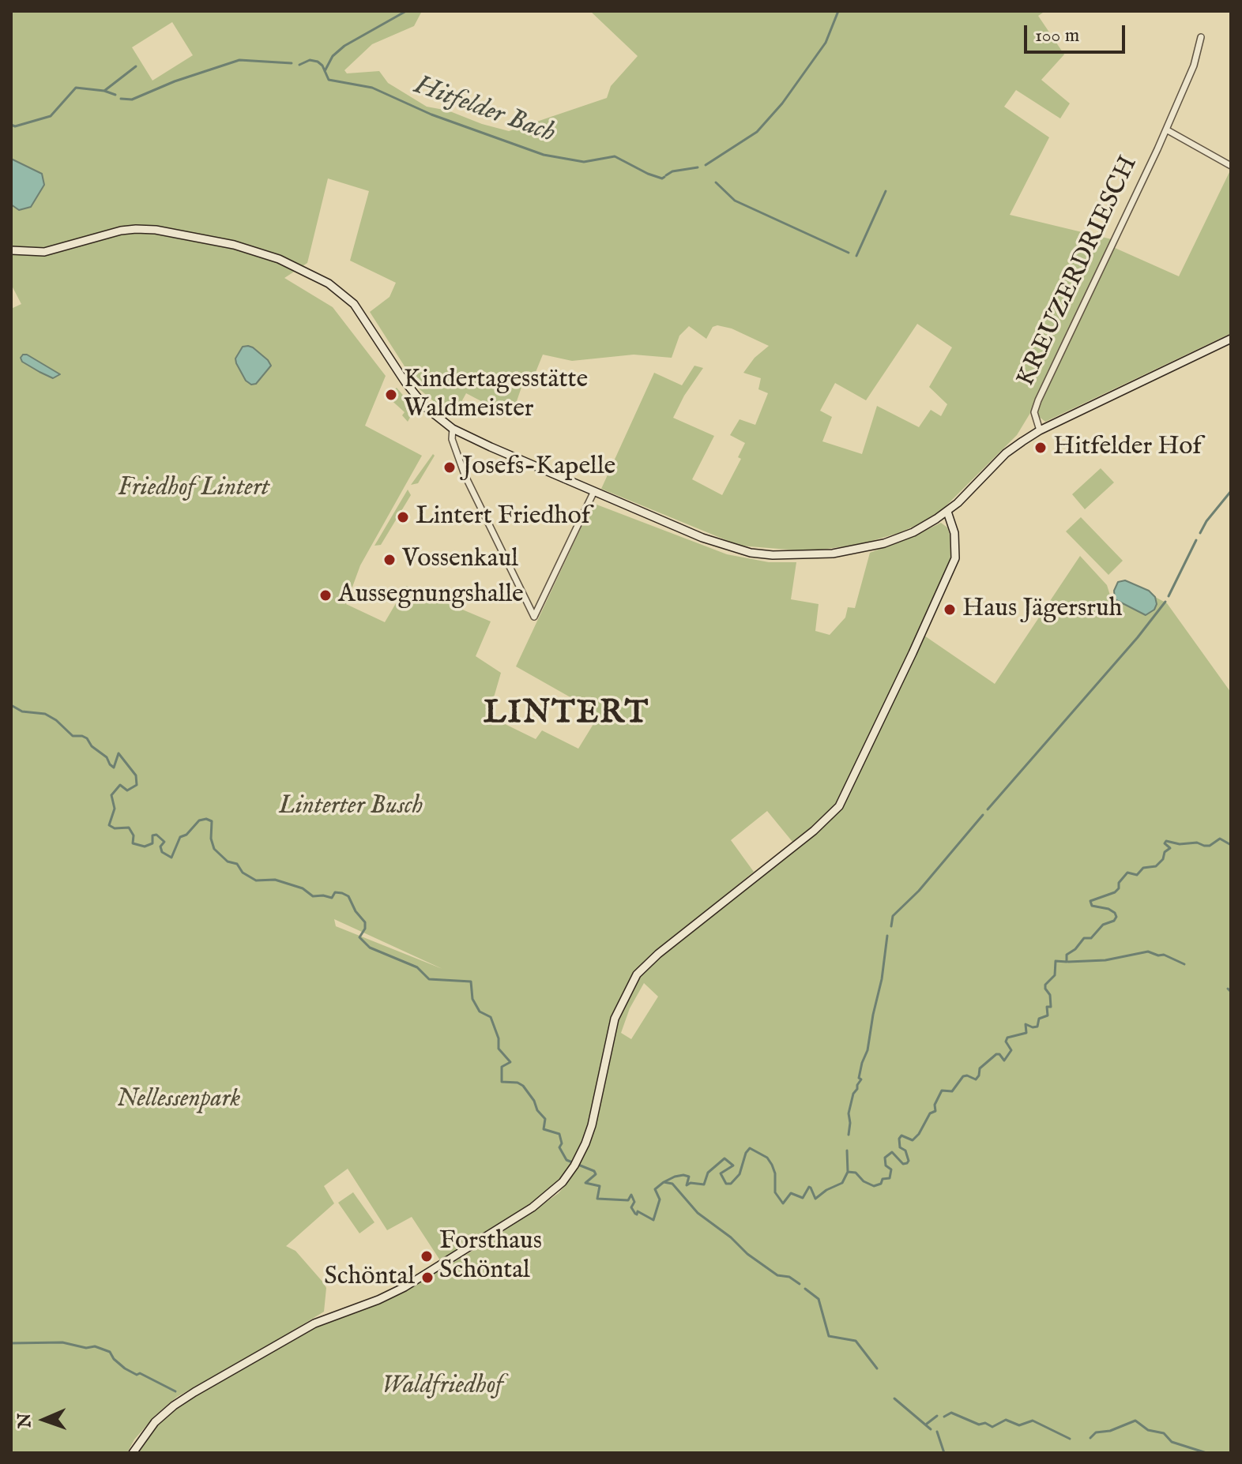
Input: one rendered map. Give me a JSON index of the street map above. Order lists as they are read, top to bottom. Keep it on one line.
{"streets":{"street":["KREUZERDRIESCH"]},"districts":["LINTERT"],"water":["Hitfelder Bach"],"parks":["Friedhof Lintert","Linterter Busch","Nellessenpark","Waldfriedhof"],"places":["Kindertagesstätte Waldmeister","Hitfelder Hof","Josefs-Kapelle","Lintert Friedhof","Vossenkaul","Aussegnungshalle","Haus Jägersruh","Forsthaus Schöntal","Schöntal"],"scale_bar":"100 m","north":"left"}
